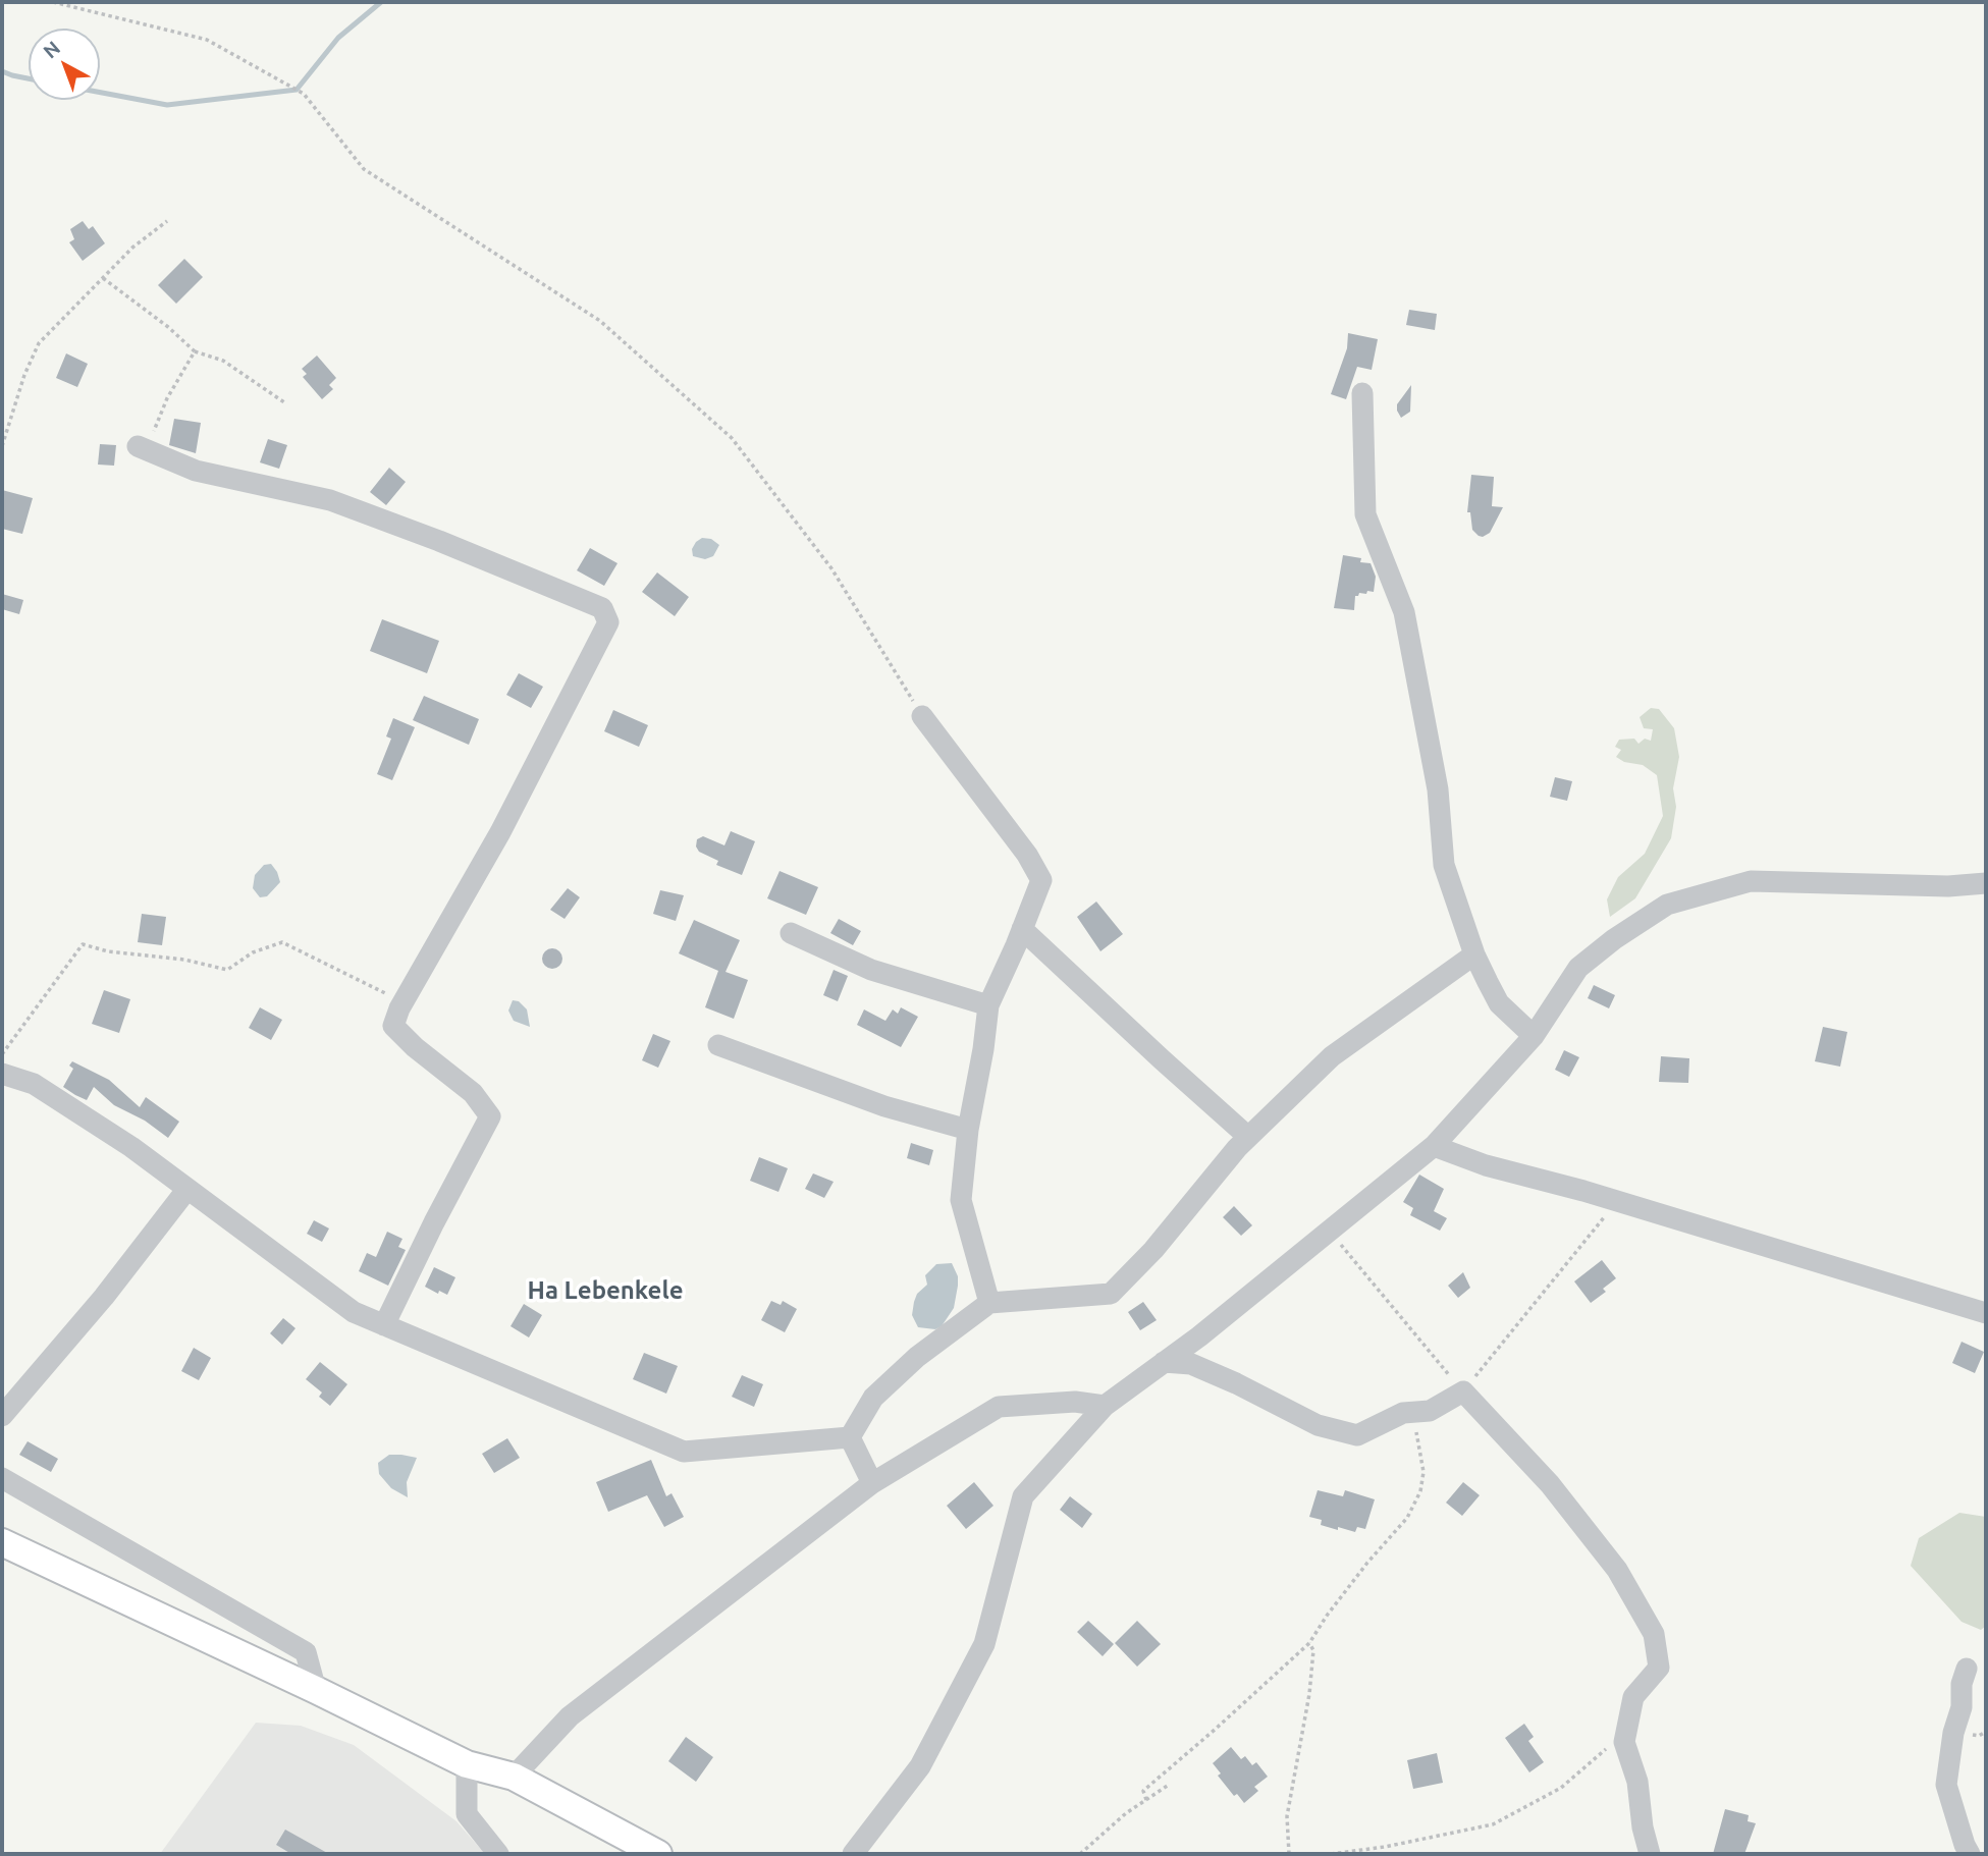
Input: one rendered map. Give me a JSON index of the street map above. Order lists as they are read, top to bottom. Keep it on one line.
{"districts":["Ha Lebenkele"],"north":"top left"}
